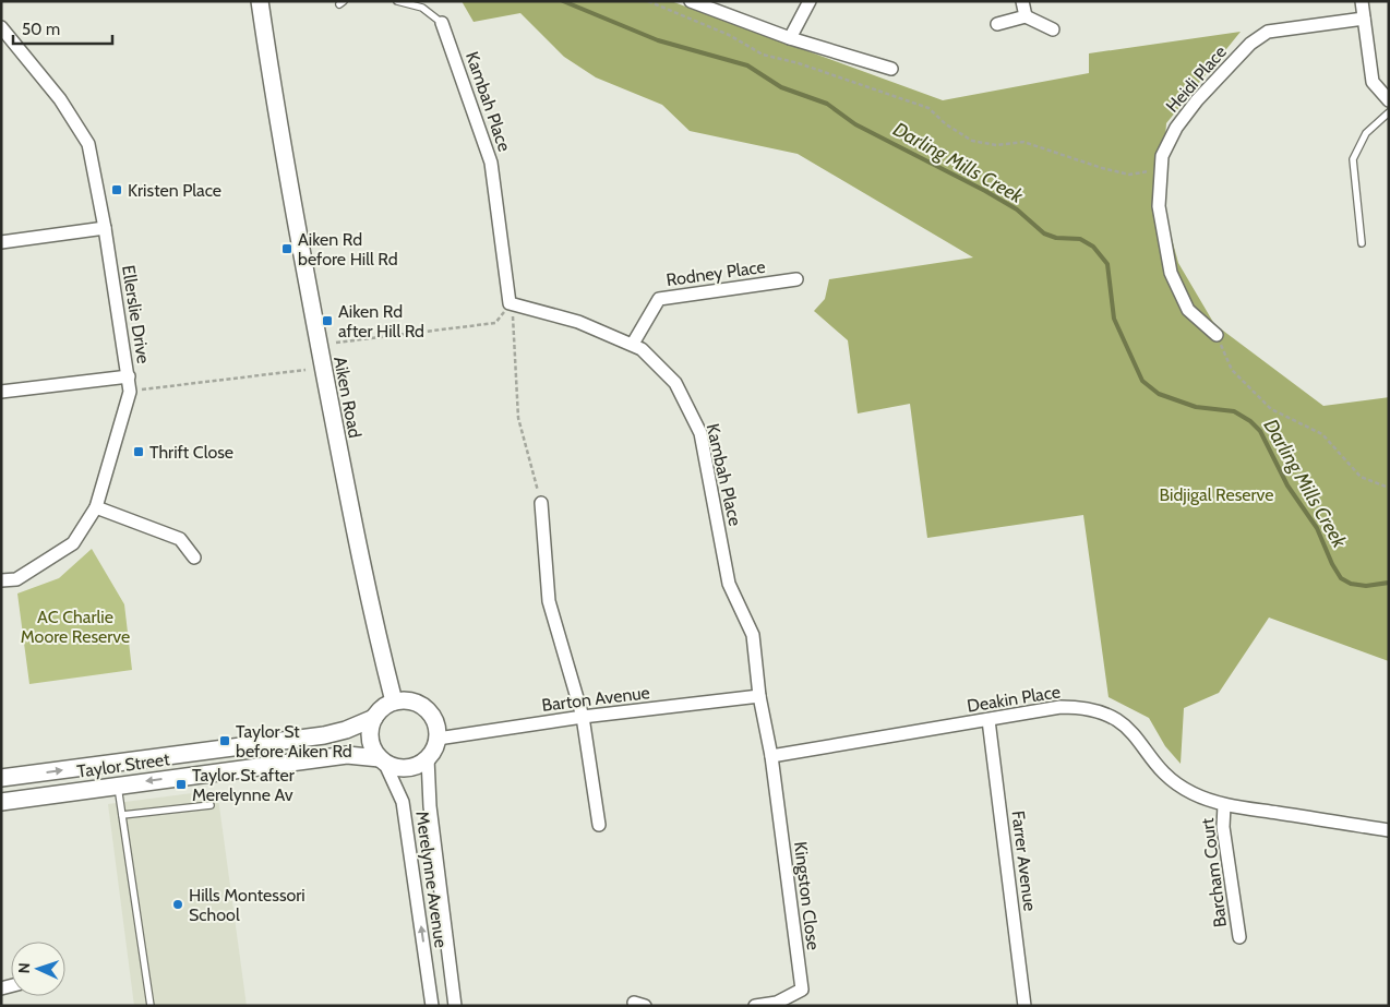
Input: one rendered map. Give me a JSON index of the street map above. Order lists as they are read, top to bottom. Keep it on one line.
{"streets":{"street":["Heidi Place","Kambah Place","Rodney Place","Ellerslie Drive","Aiken Road","Barton Avenue","Deakin Place","Taylor Street","Farrer Avenue","Barcham Court","Merelynne Avenue","Kingston Close"]},"crossings":[["Kambah Place","Rodney Place"],["Kambah Place","Barton Avenue"],["Kambah Place","Deakin Place"],["Kambah Place","Kingston Close"],["Aiken Road","Barton Avenue"],["Aiken Road","Taylor Street"],["Aiken Road","Merelynne Avenue"],["Barton Avenue","Taylor Street"],["Barton Avenue","Merelynne Avenue"],["Deakin Place","Farrer Avenue"],["Deakin Place","Barcham Court"],["Deakin Place","Kingston Close"],["Taylor Street","Merelynne Avenue"]],"water":["Darling Mills Creek"],"parks":["Bidjigal Reserve","AC Charlie Moore Reserve"],"places":{"transit":["Kristen Place","Aiken Rd before Hill Rd","Aiken Rd after Hill Rd","Thrift Close","Taylor St before Aiken Rd","Taylor St after Merelynne Av"],"other":["Hills Montessori School"]},"scale_bar":"50 m","north":"left"}
